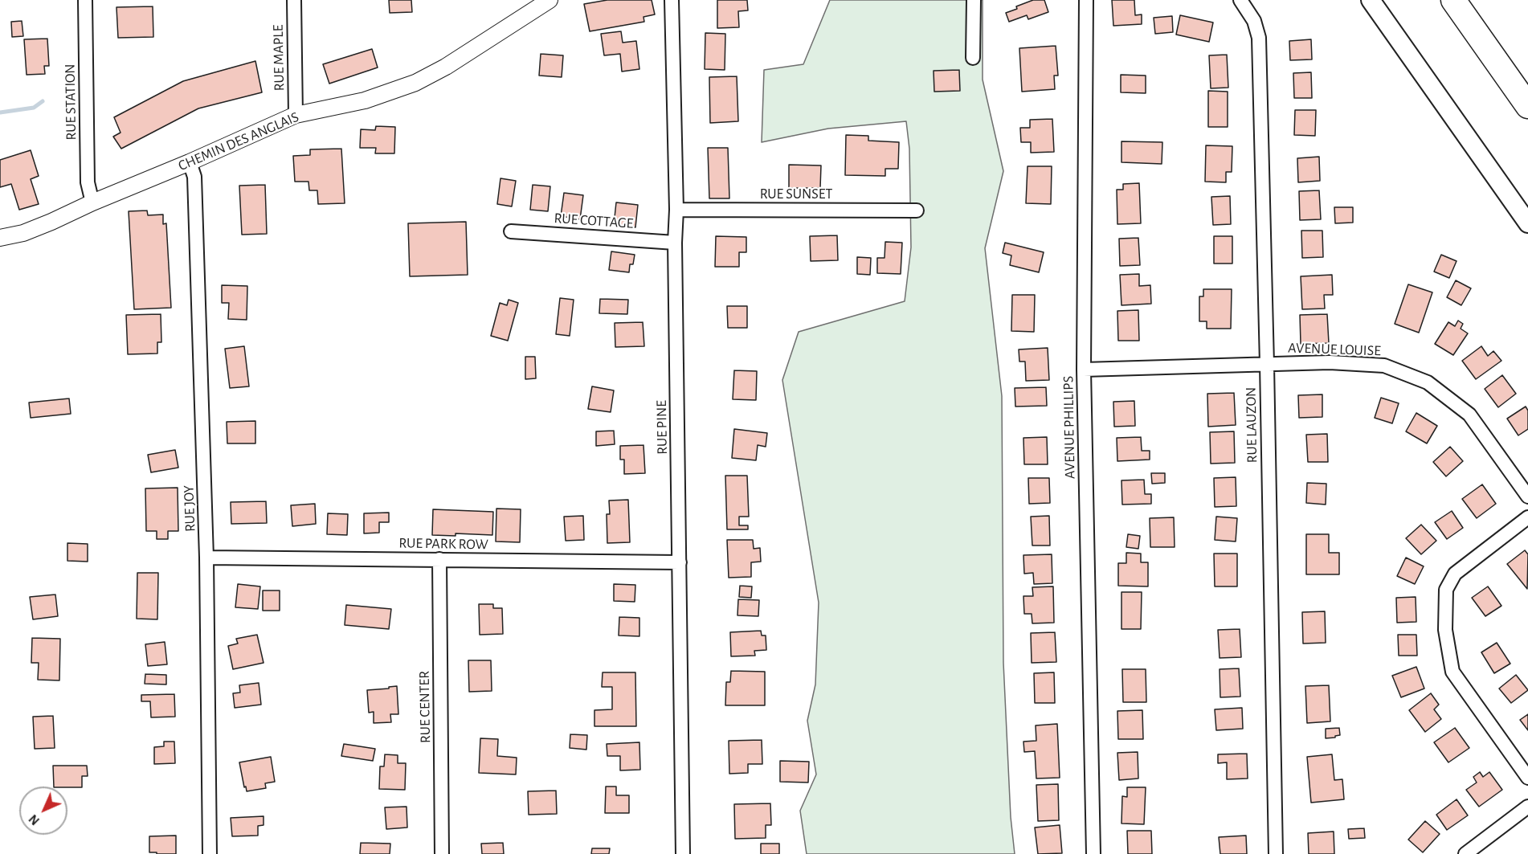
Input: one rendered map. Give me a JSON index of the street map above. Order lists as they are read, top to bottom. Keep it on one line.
{"streets":{"street":["RUE MAPLE","RUE STATION","CHEMIN DES ANGLAIS","RUE SUNSET","RUE COTTAGE","AVENUE LOUISE","RUE LAUZON","RUE PINE","AVENUE PHILLIPS","RUE JOY","RUE PARK ROW","RUE CENTER"]},"crossings":[["RUE MAPLE","CHEMIN DES ANGLAIS"],["RUE STATION","CHEMIN DES ANGLAIS"],["CHEMIN DES ANGLAIS","RUE JOY"],["RUE SUNSET","RUE PINE"],["RUE COTTAGE","RUE PINE"],["AVENUE LOUISE","RUE LAUZON"],["AVENUE LOUISE","AVENUE PHILLIPS"],["RUE PINE","RUE PARK ROW"],["RUE JOY","RUE PARK ROW"],["RUE PARK ROW","RUE CENTER"]],"north":"bottom left"}
